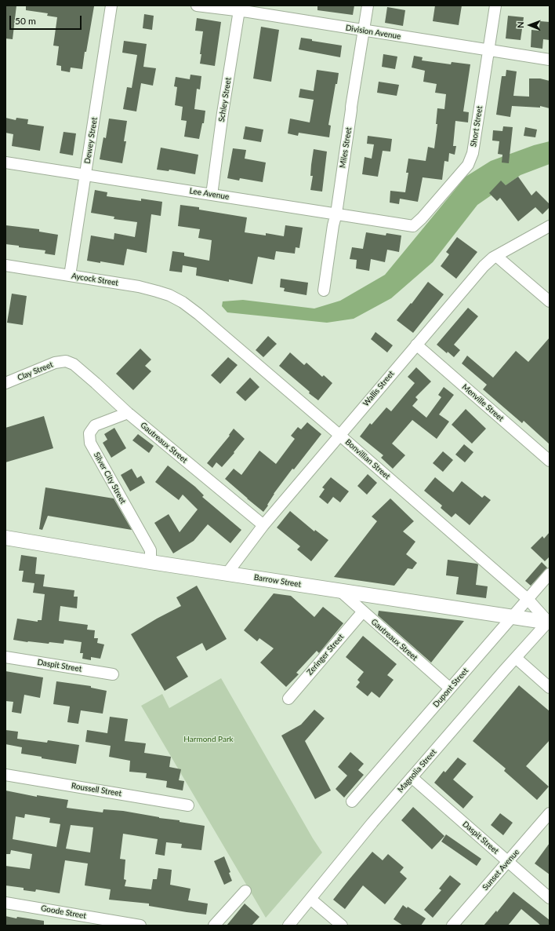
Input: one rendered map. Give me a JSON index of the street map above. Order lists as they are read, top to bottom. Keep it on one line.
{"streets":{"main road":["Barrow Street"],"street":["Division Avenue","Schley Street","Short Street","Dewey Street","Miles Street","Lee Avenue","Aycock Street","Clay Street","Wallis Street","Menville Street","Gautreaux Street","Bonvillian Street","Silver City Street","Zeringer Street","Daspit Street","Dupont Street","Magnolia Street","Roussell Street","Sunset Avenue","Goode Street"]},"crossings":[["Division Avenue","Schley Street"],["Division Avenue","Short Street"],["Division Avenue","Miles Street"],["Schley Street","Lee Avenue"],["Short Street","Lee Avenue"],["Dewey Street","Lee Avenue"],["Dewey Street","Aycock Street"],["Miles Street","Lee Avenue"],["Aycock Street","Bonvillian Street"],["Clay Street","Gautreaux Street"],["Wallis Street","Menville Street"],["Wallis Street","Gautreaux Street"],["Wallis Street","Bonvillian Street"],["Wallis Street","Barrow Street"],["Gautreaux Street","Silver City Street"],["Gautreaux Street","Barrow Street"],["Gautreaux Street","Zeringer Street"],["Gautreaux Street","Dupont Street"],["Bonvillian Street","Barrow Street"],["Bonvillian Street","Dupont Street"],["Bonvillian Street","Magnolia Street"],["Silver City Street","Barrow Street"],["Barrow Street","Dupont Street"],["Barrow Street","Magnolia Street"],["Daspit Street","Magnolia Street"],["Daspit Street","Sunset Avenue"]],"parks":["Harmond Park"],"scale_bar":"50 m","north":"left"}
